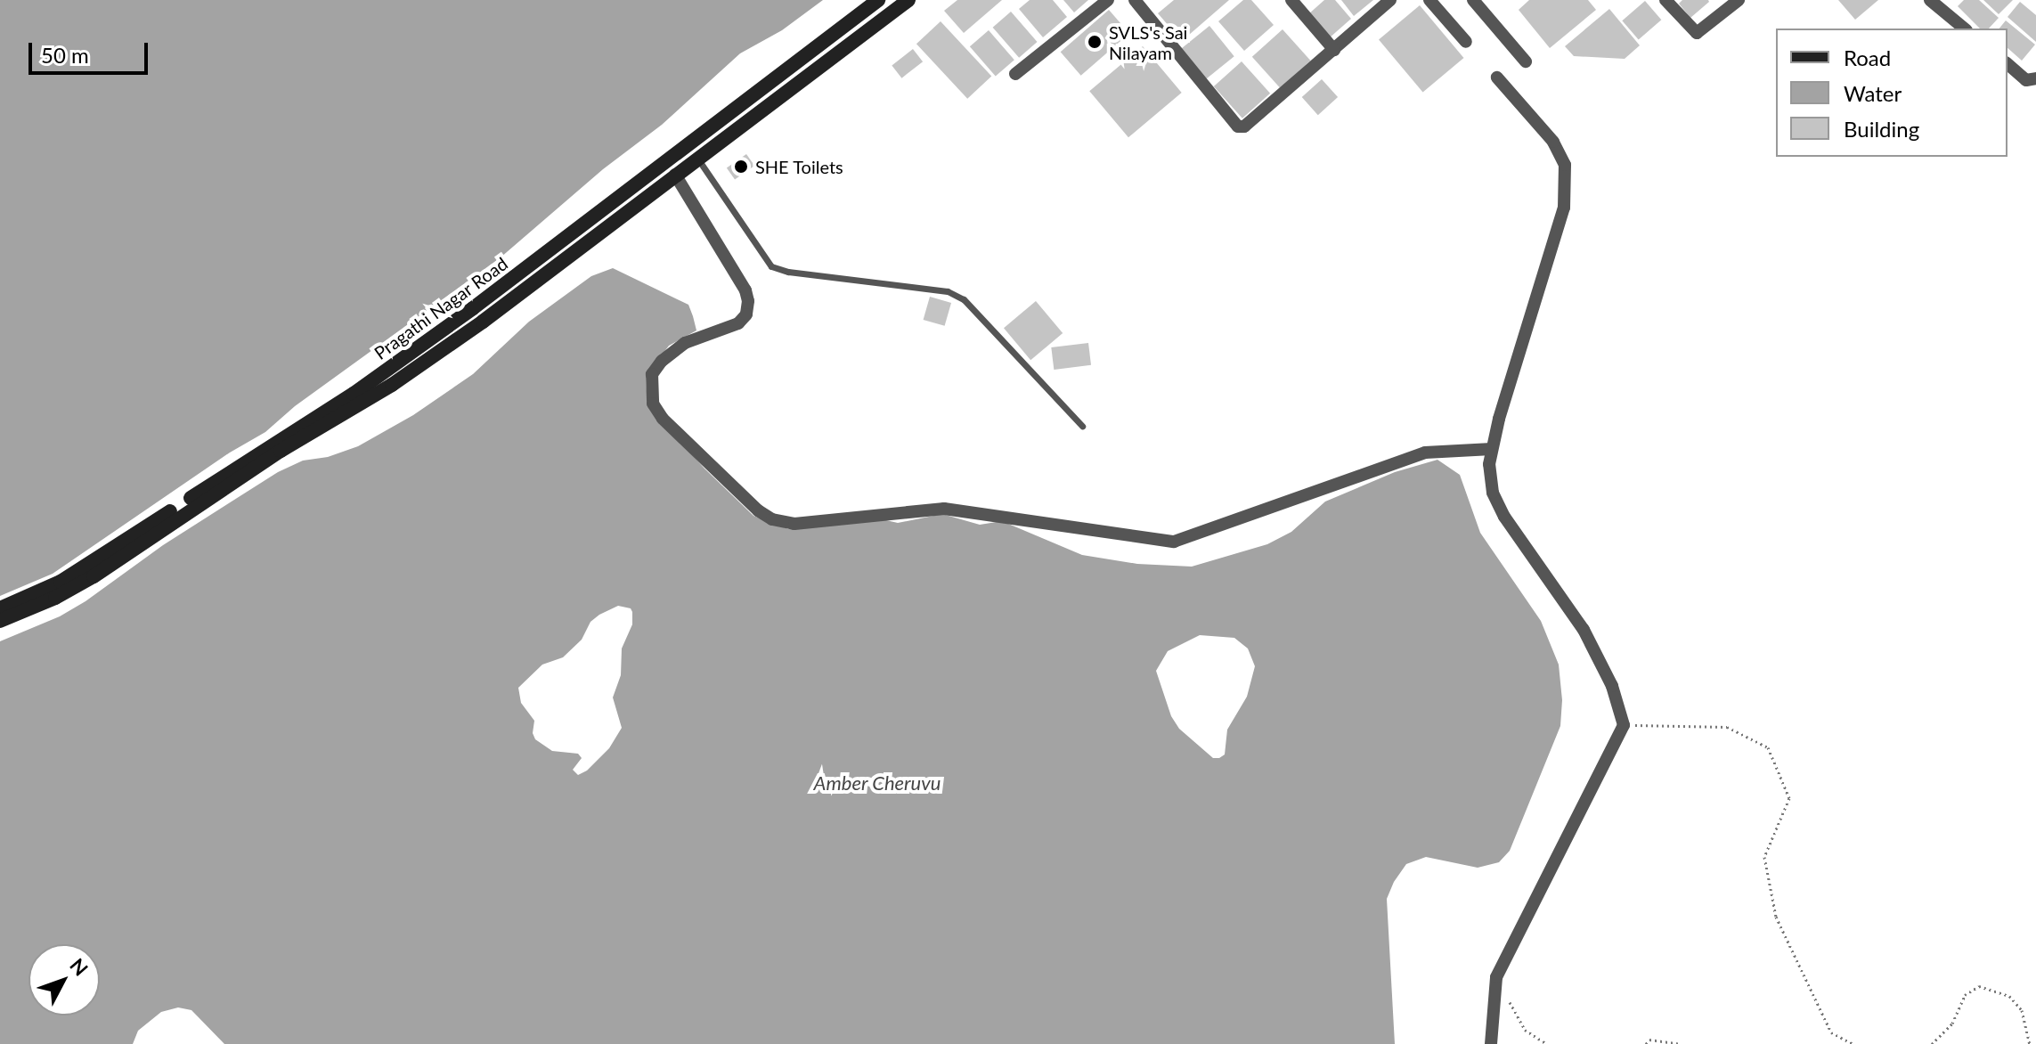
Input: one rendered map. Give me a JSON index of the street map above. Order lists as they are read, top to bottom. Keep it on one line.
{"streets":{"main road":["Pragathi Nagar Road"]},"water":["Amber Cheruvu"],"places":["SVLS's Sai Nilayam","SHE Toilets"],"legend":["Road","Water","Building"],"scale_bar":"50 m","north":"top right"}
